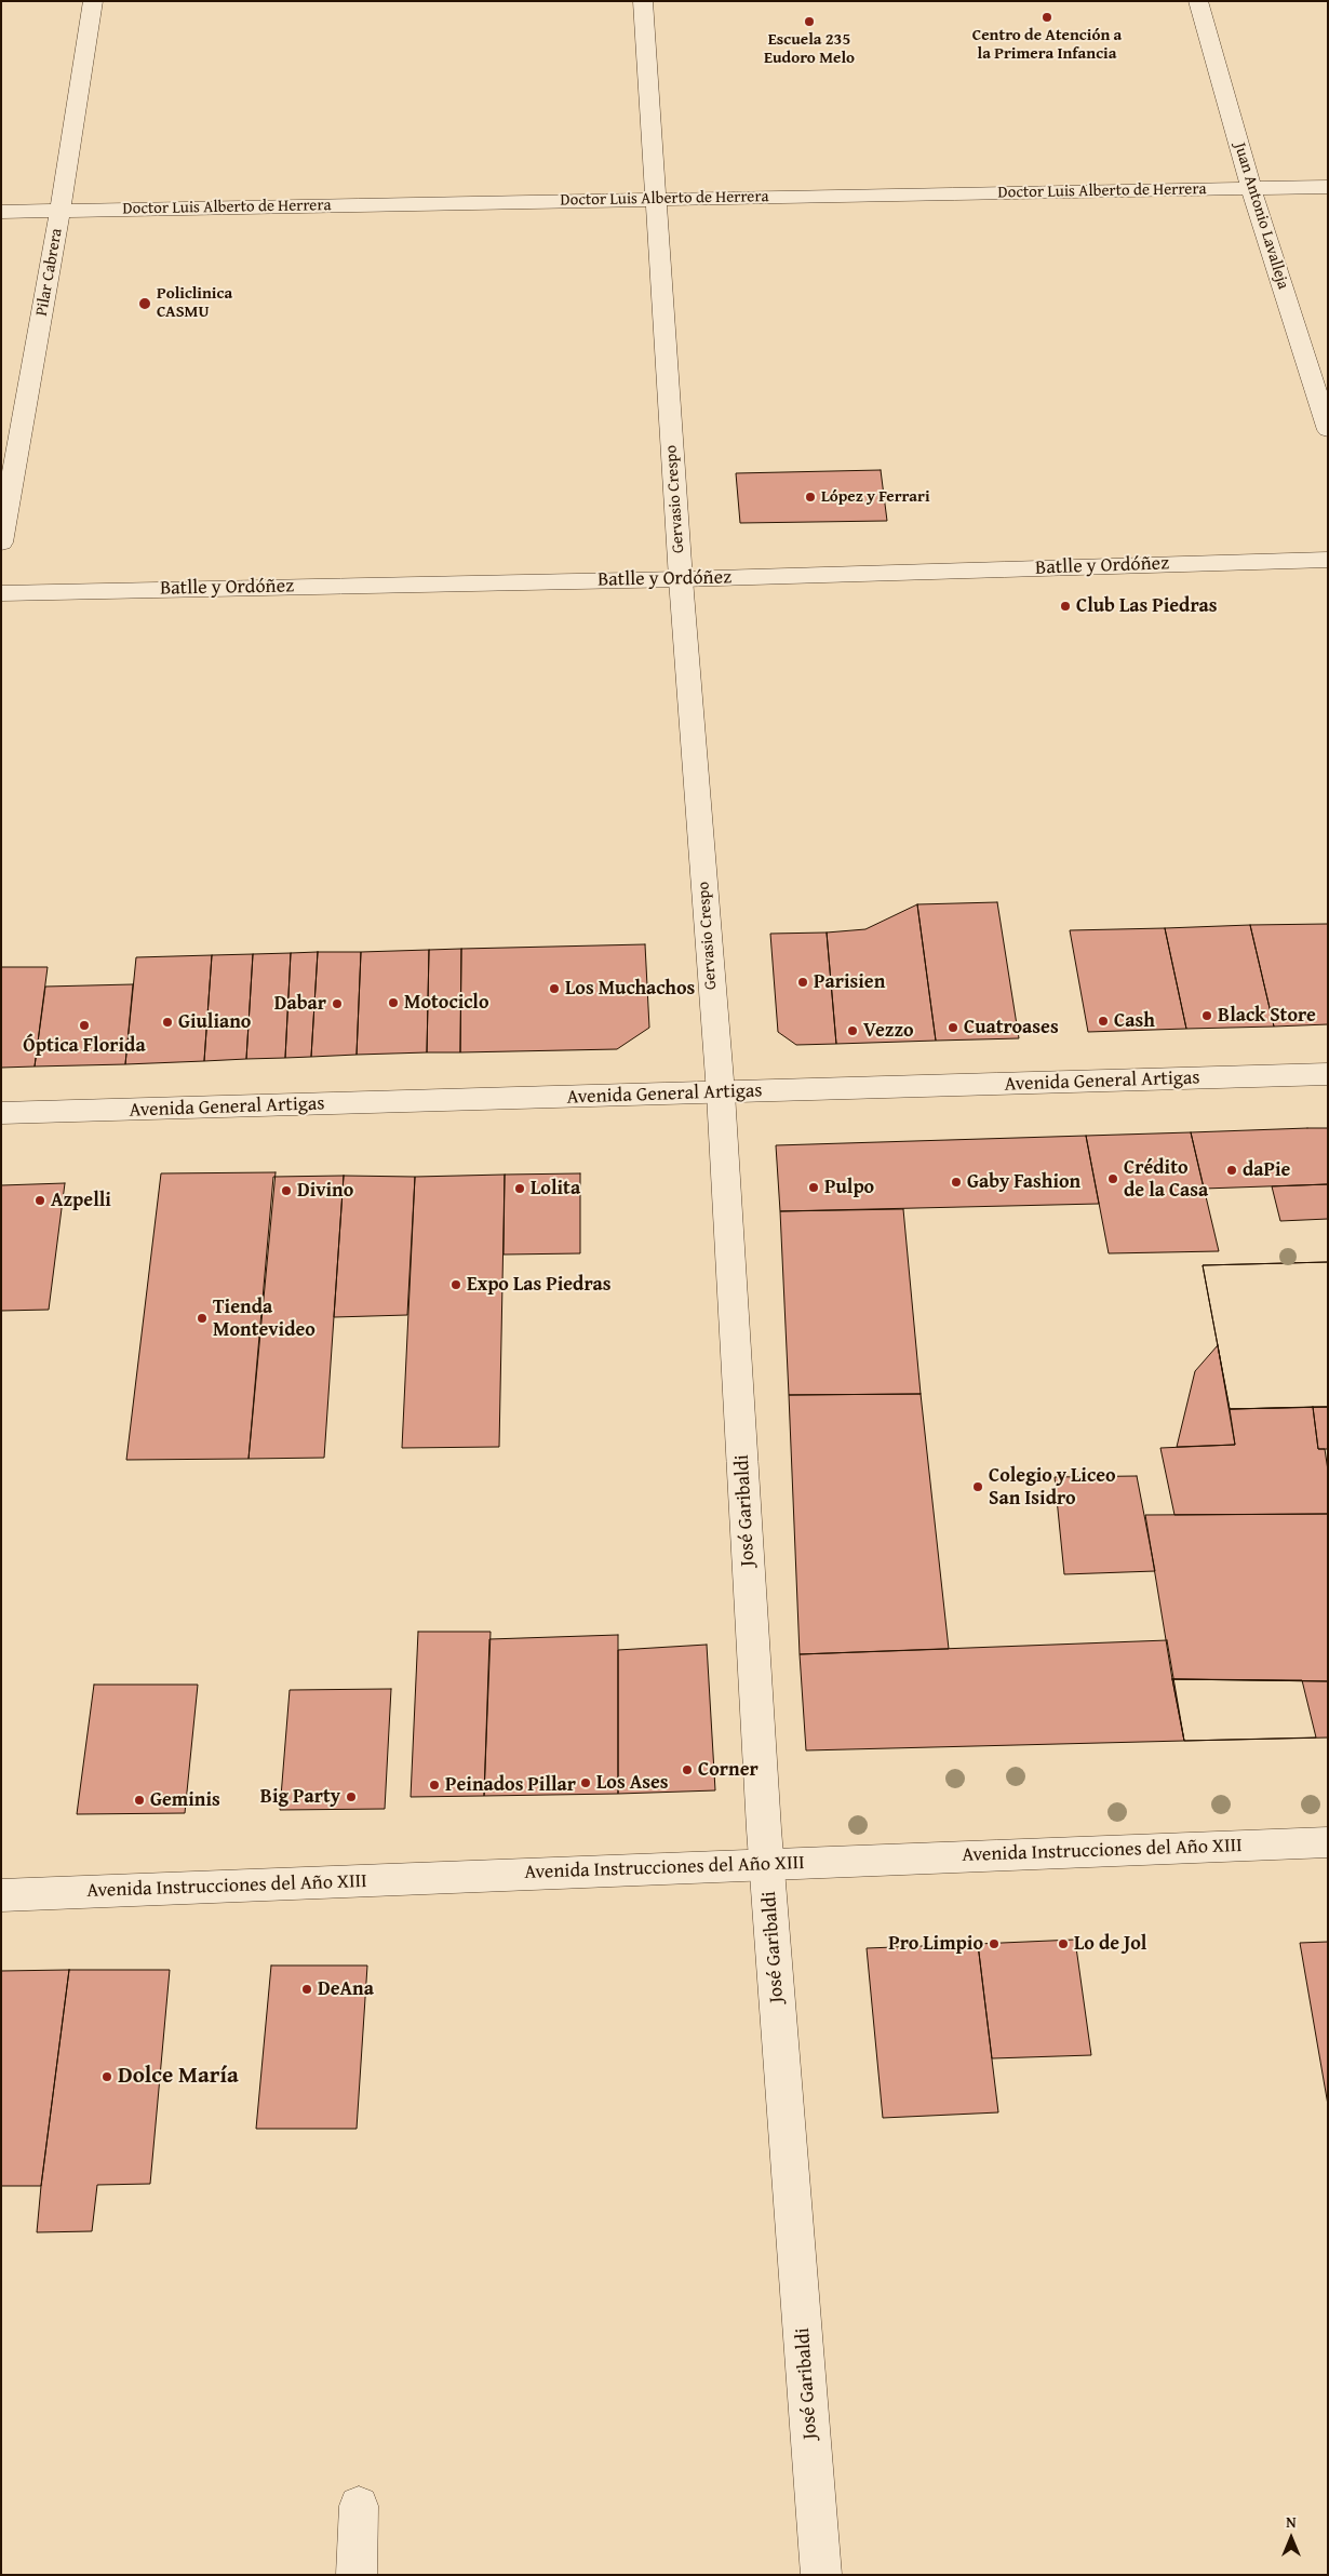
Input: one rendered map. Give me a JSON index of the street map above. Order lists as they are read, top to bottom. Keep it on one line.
{"streets":{"street":["Doctor Luis Alberto de Herrera","Juan Antonio Lavalleja","Pilar Cabrera","Gervasio Crespo","Batlle y Ordóñez","Avenida General Artigas","José Garibaldi","Avenida Instrucciones del Año XIII"]},"crossings":[["Doctor Luis Alberto de Herrera","Juan Antonio Lavalleja"],["Doctor Luis Alberto de Herrera","Pilar Cabrera"],["Doctor Luis Alberto de Herrera","Gervasio Crespo"],["Gervasio Crespo","Batlle y Ordóñez"],["Gervasio Crespo","Avenida General Artigas"],["Gervasio Crespo","José Garibaldi"],["Avenida General Artigas","José Garibaldi"],["José Garibaldi","Avenida Instrucciones del Año XIII"]],"places":["Centro de Atención a la Primera Infancia","Escuela 235 Eudoro Melo","Policlinica CASMU","López y Ferrari","Club Las Piedras","Parisien","Los Muchachos","Motociclo","Dabar","Black Store","Cash","Giuliano","Óptica Florida","Cuatroases","Vezzo","daPie","Crédito de la Casa","Gaby Fashion","Pulpo","Lolita","Divino","Azpelli","Expo Las Piedras","Tienda Montevideo","Colegio y Liceo San Isidro","Corner","Los Ases","Peinados Pillar","Big Party","Geminis","Pro Limpio","Lo de Jol","DeAna","Dolce María"],"north":"top"}
